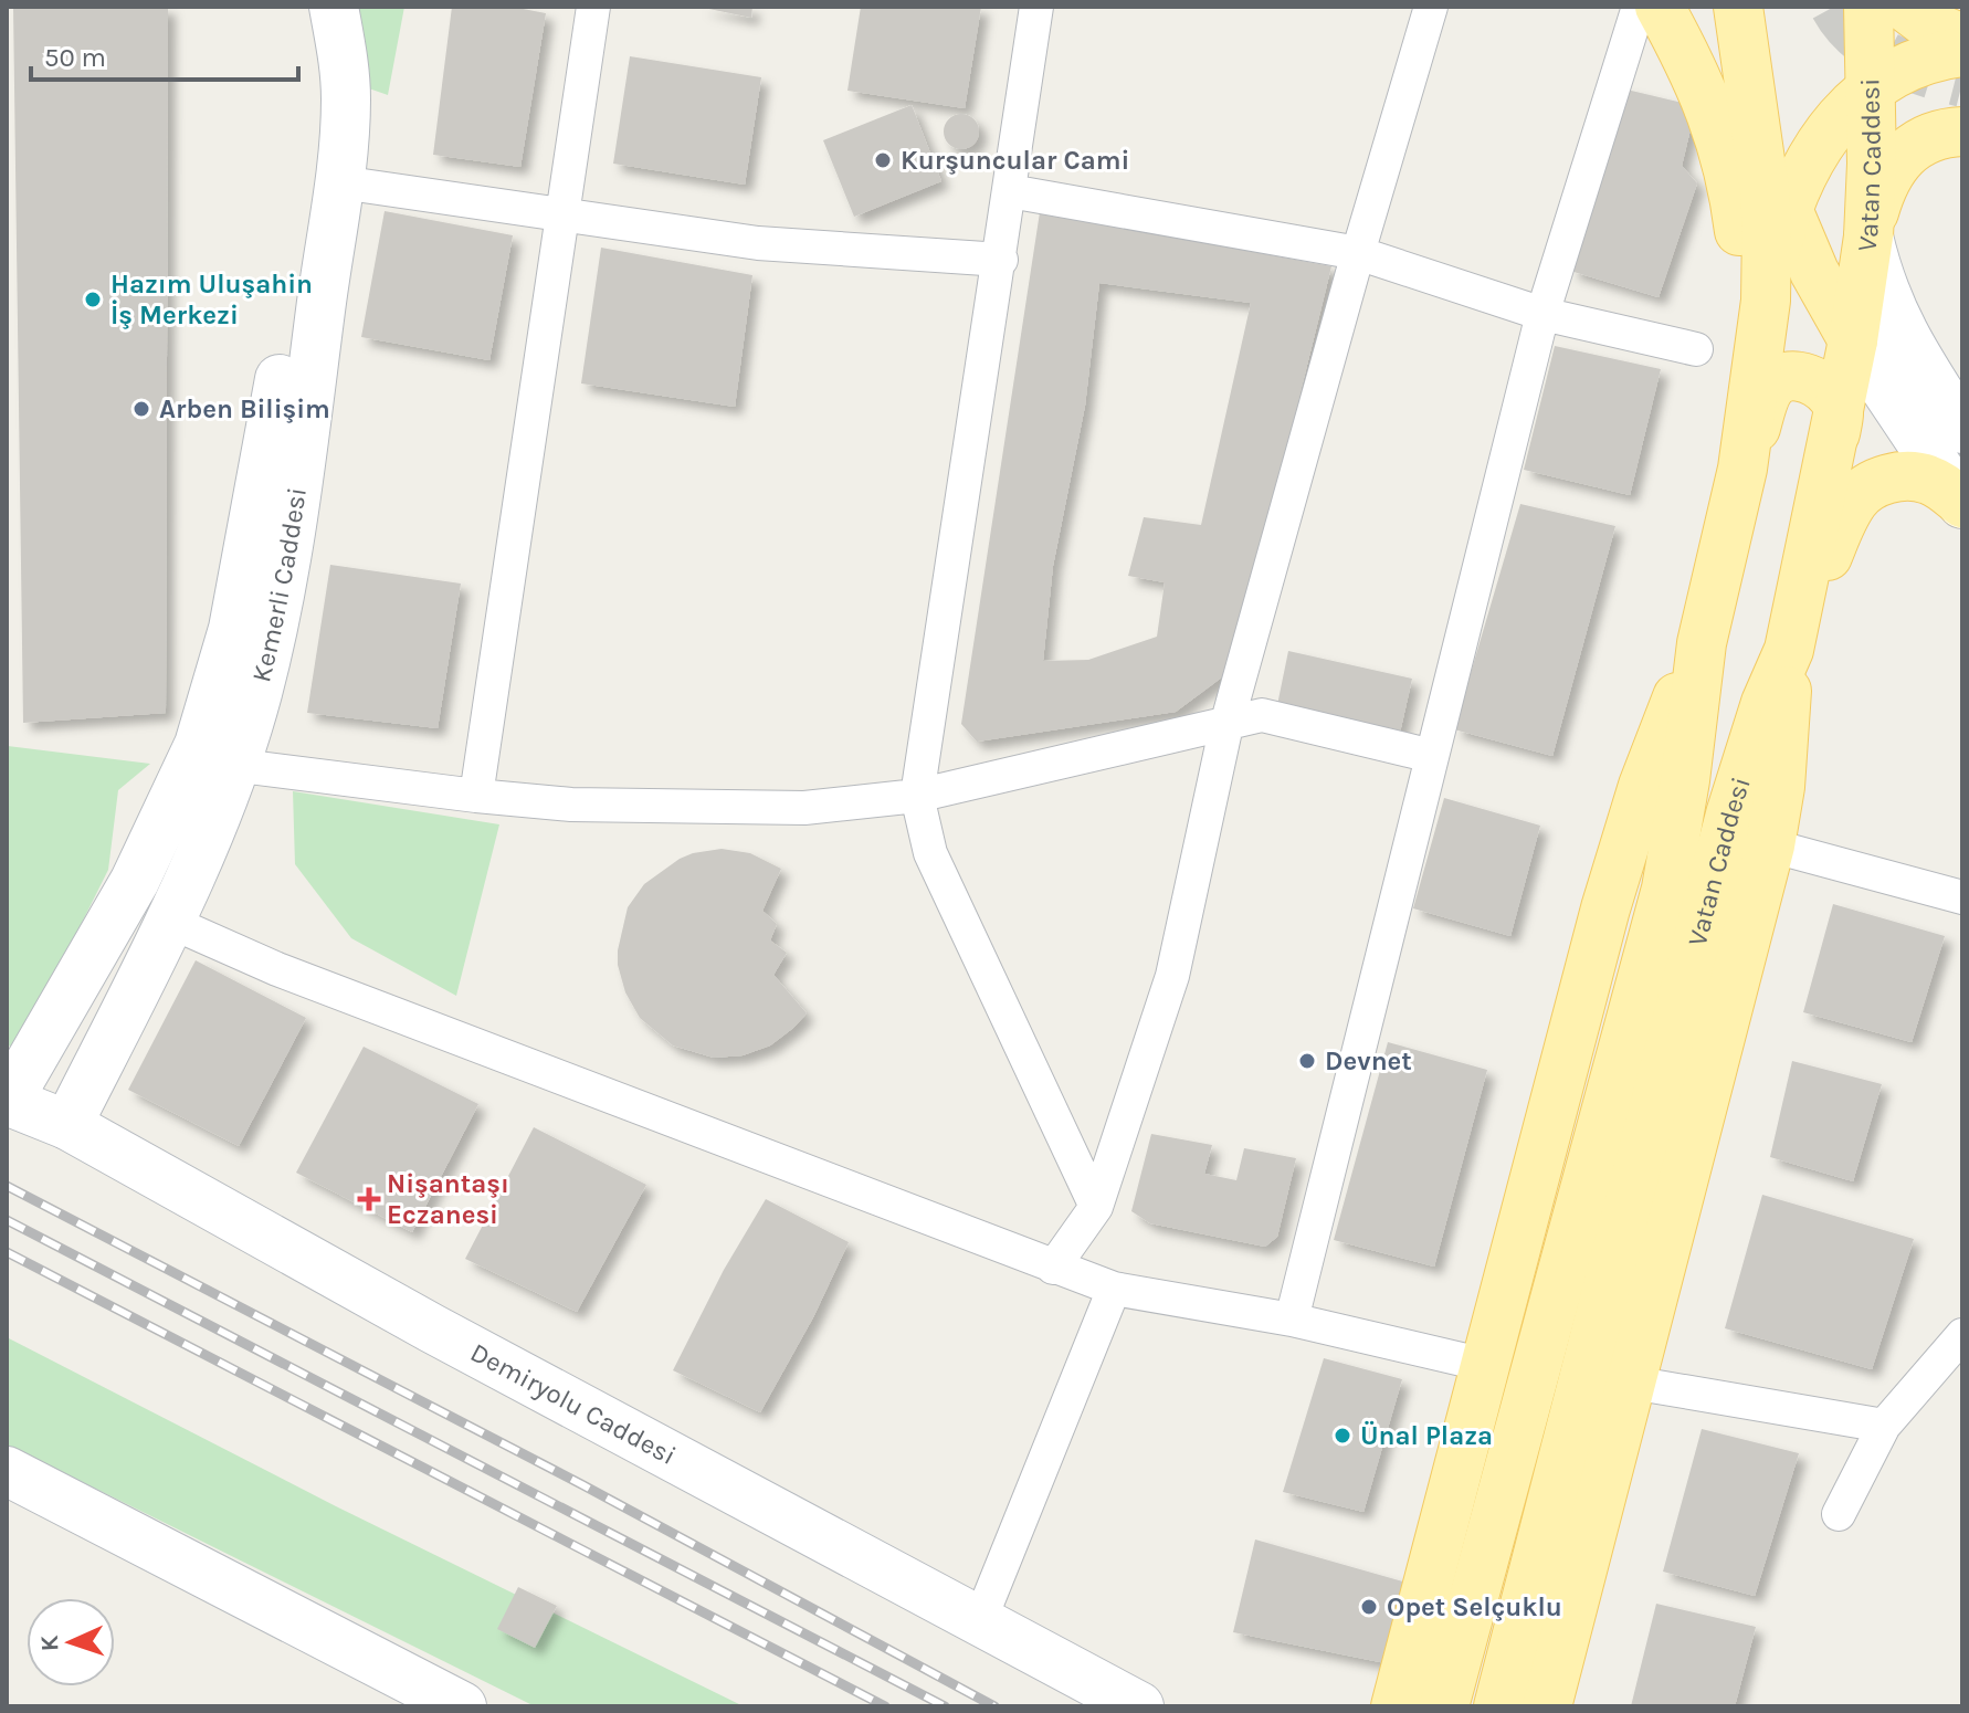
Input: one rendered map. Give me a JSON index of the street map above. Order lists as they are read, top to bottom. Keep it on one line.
{"streets":{"main road":["Vatan Caddesi"],"street":["Kemerli Caddesi","Demiryolu Caddesi"]},"crossings":[["Kemerli Caddesi","Demiryolu Caddesi"]],"places":{"other":["Kurşuncular Cami","Hazım Uluşahin İş Merkezi","Arben Bilişim","Devnet","Ünal Plaza","Opet Selçuklu"],"health":["Nişantaşı Eczanesi"]},"scale_bar":"50 m","north":"left"}
